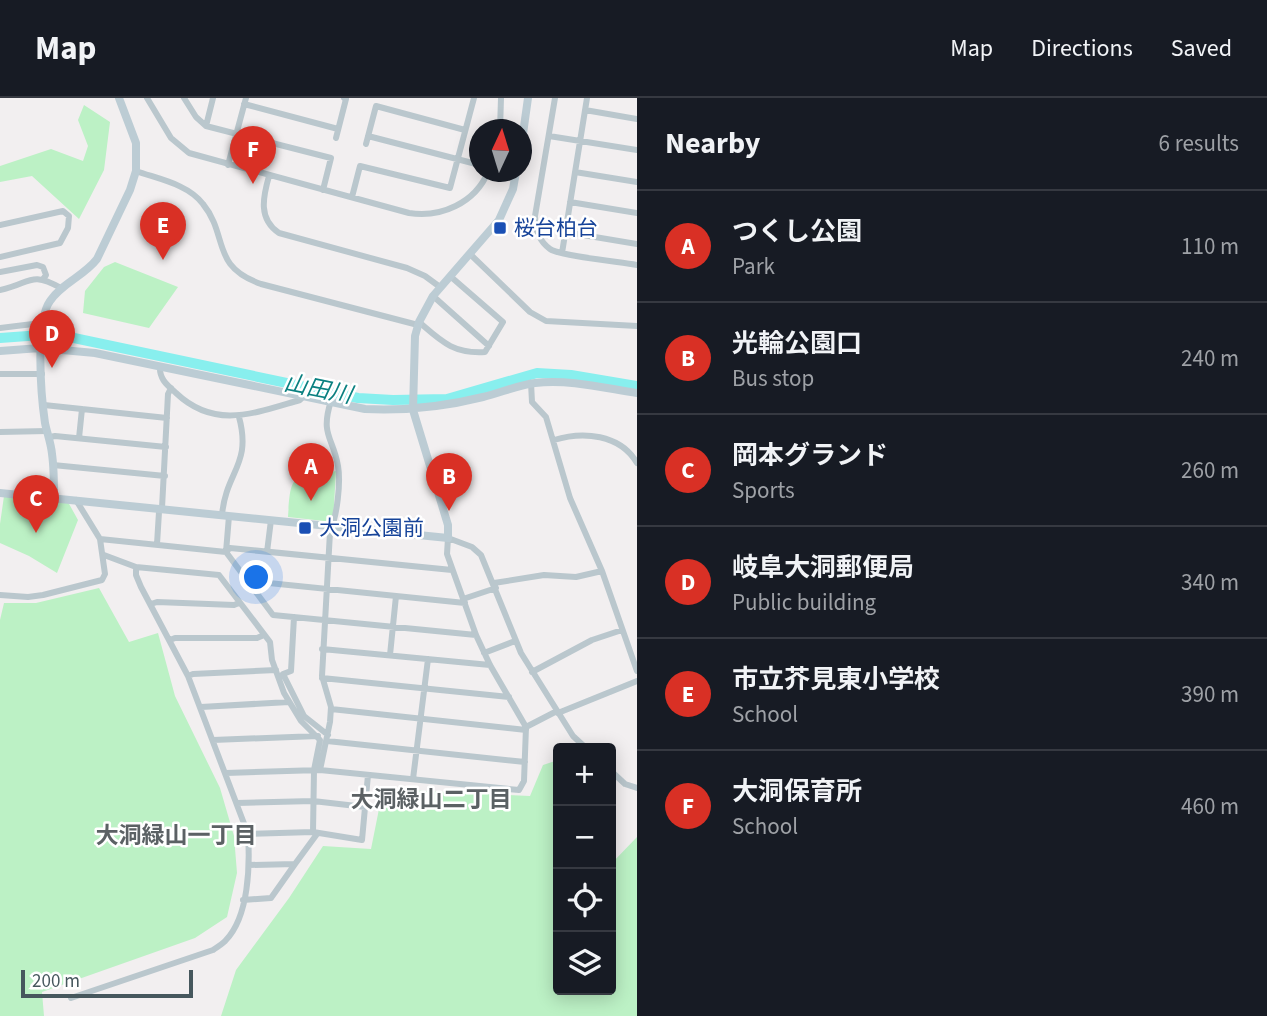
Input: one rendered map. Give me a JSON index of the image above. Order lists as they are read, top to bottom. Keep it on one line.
{"districts":["大洞緑山二丁目","大洞緑山一丁目"],"water":["山田川"],"places":{"transit":["桜台柏台","大洞公園前"]},"scale_bar":"200 m","north":"top","page":{"header":"Map","nav":["Map","Directions","Saved"],"heading":["Nearby","6 results"],"pins":["F","E","D","A","B","C"],"list":[{"mark":"A","name":"つくし公園","note":"Park","value":"110 m"},{"mark":"B","name":"光輪公園口","note":"Bus stop","value":"240 m"},{"mark":"C","name":"岡本グランド","note":"Sports","value":"260 m"},{"mark":"D","name":"岐阜大洞郵便局","note":"Public building","value":"340 m"},{"mark":"E","name":"市立芥見東小学校","note":"School","value":"390 m"},{"mark":"F","name":"大洞保育所","note":"School","value":"460 m"}],"map_buttons":["+","−"],"scale":"200 m"}}
